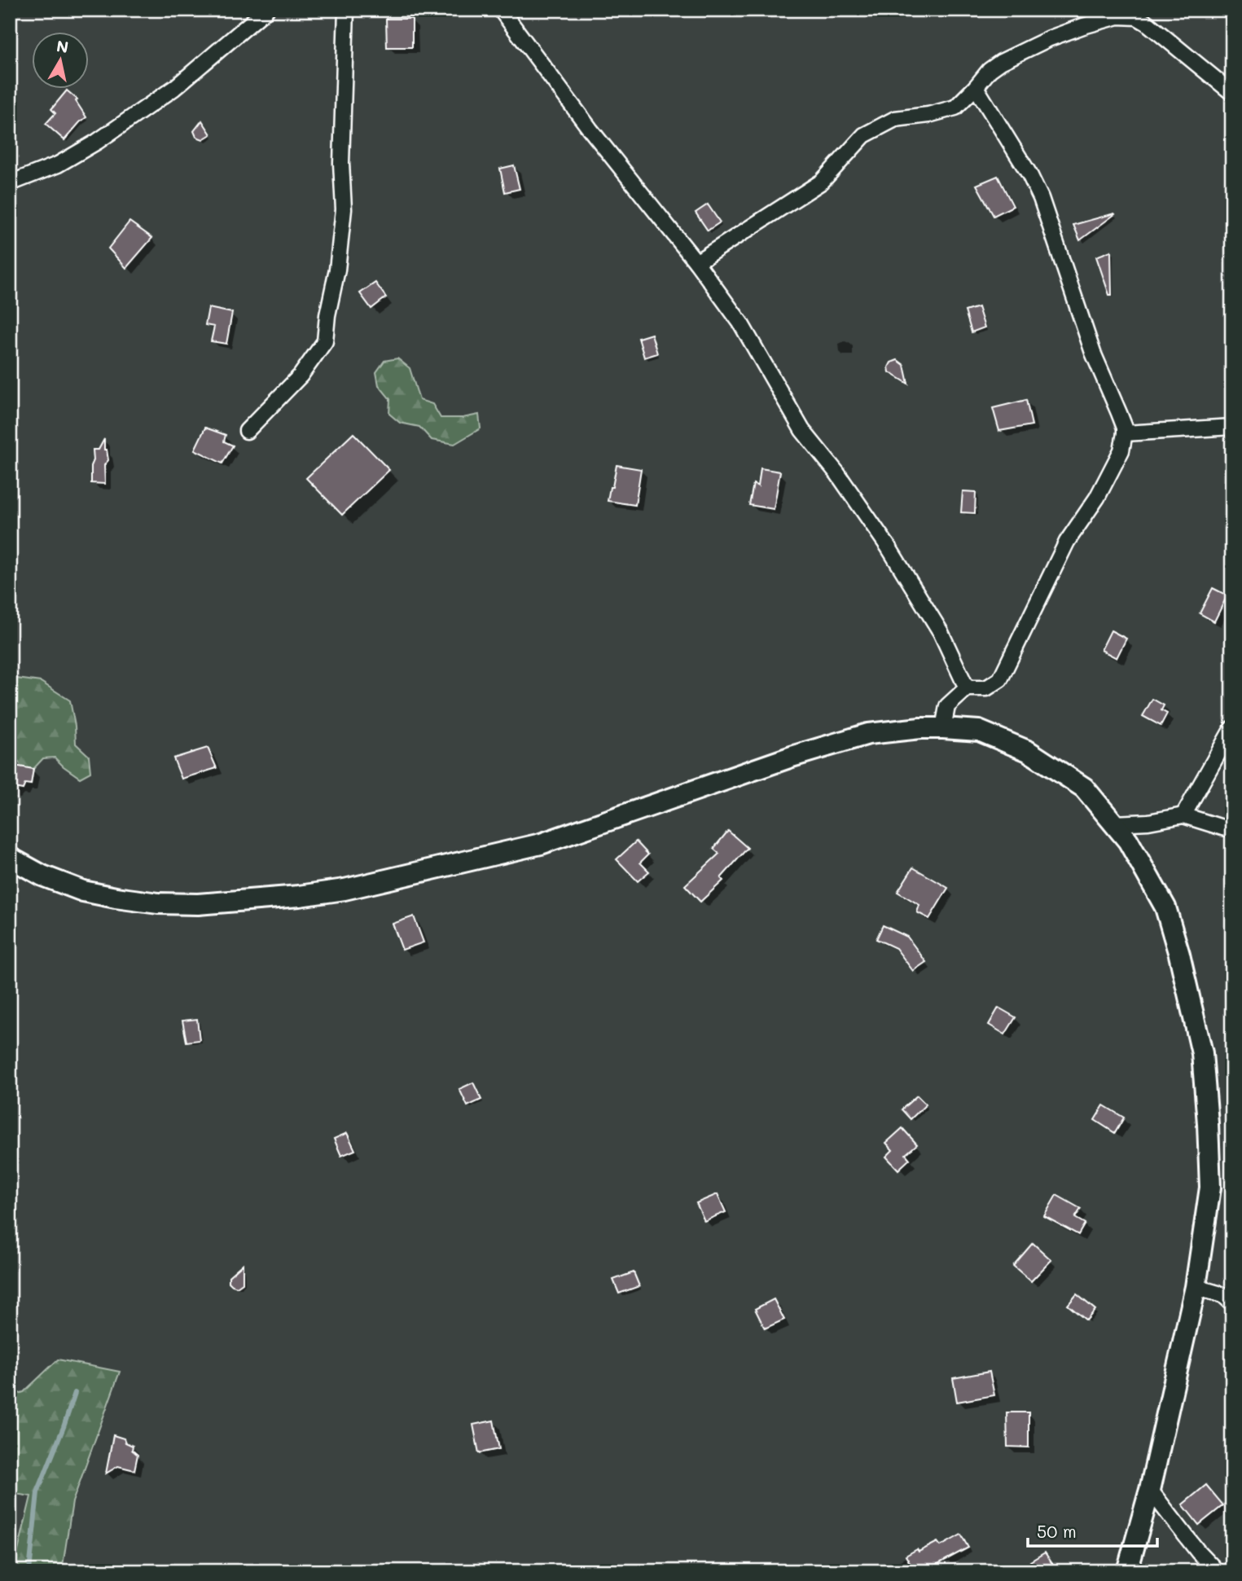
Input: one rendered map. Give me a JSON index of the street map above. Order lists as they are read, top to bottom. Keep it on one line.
{"scale_bar":"50 m","north":"top"}
